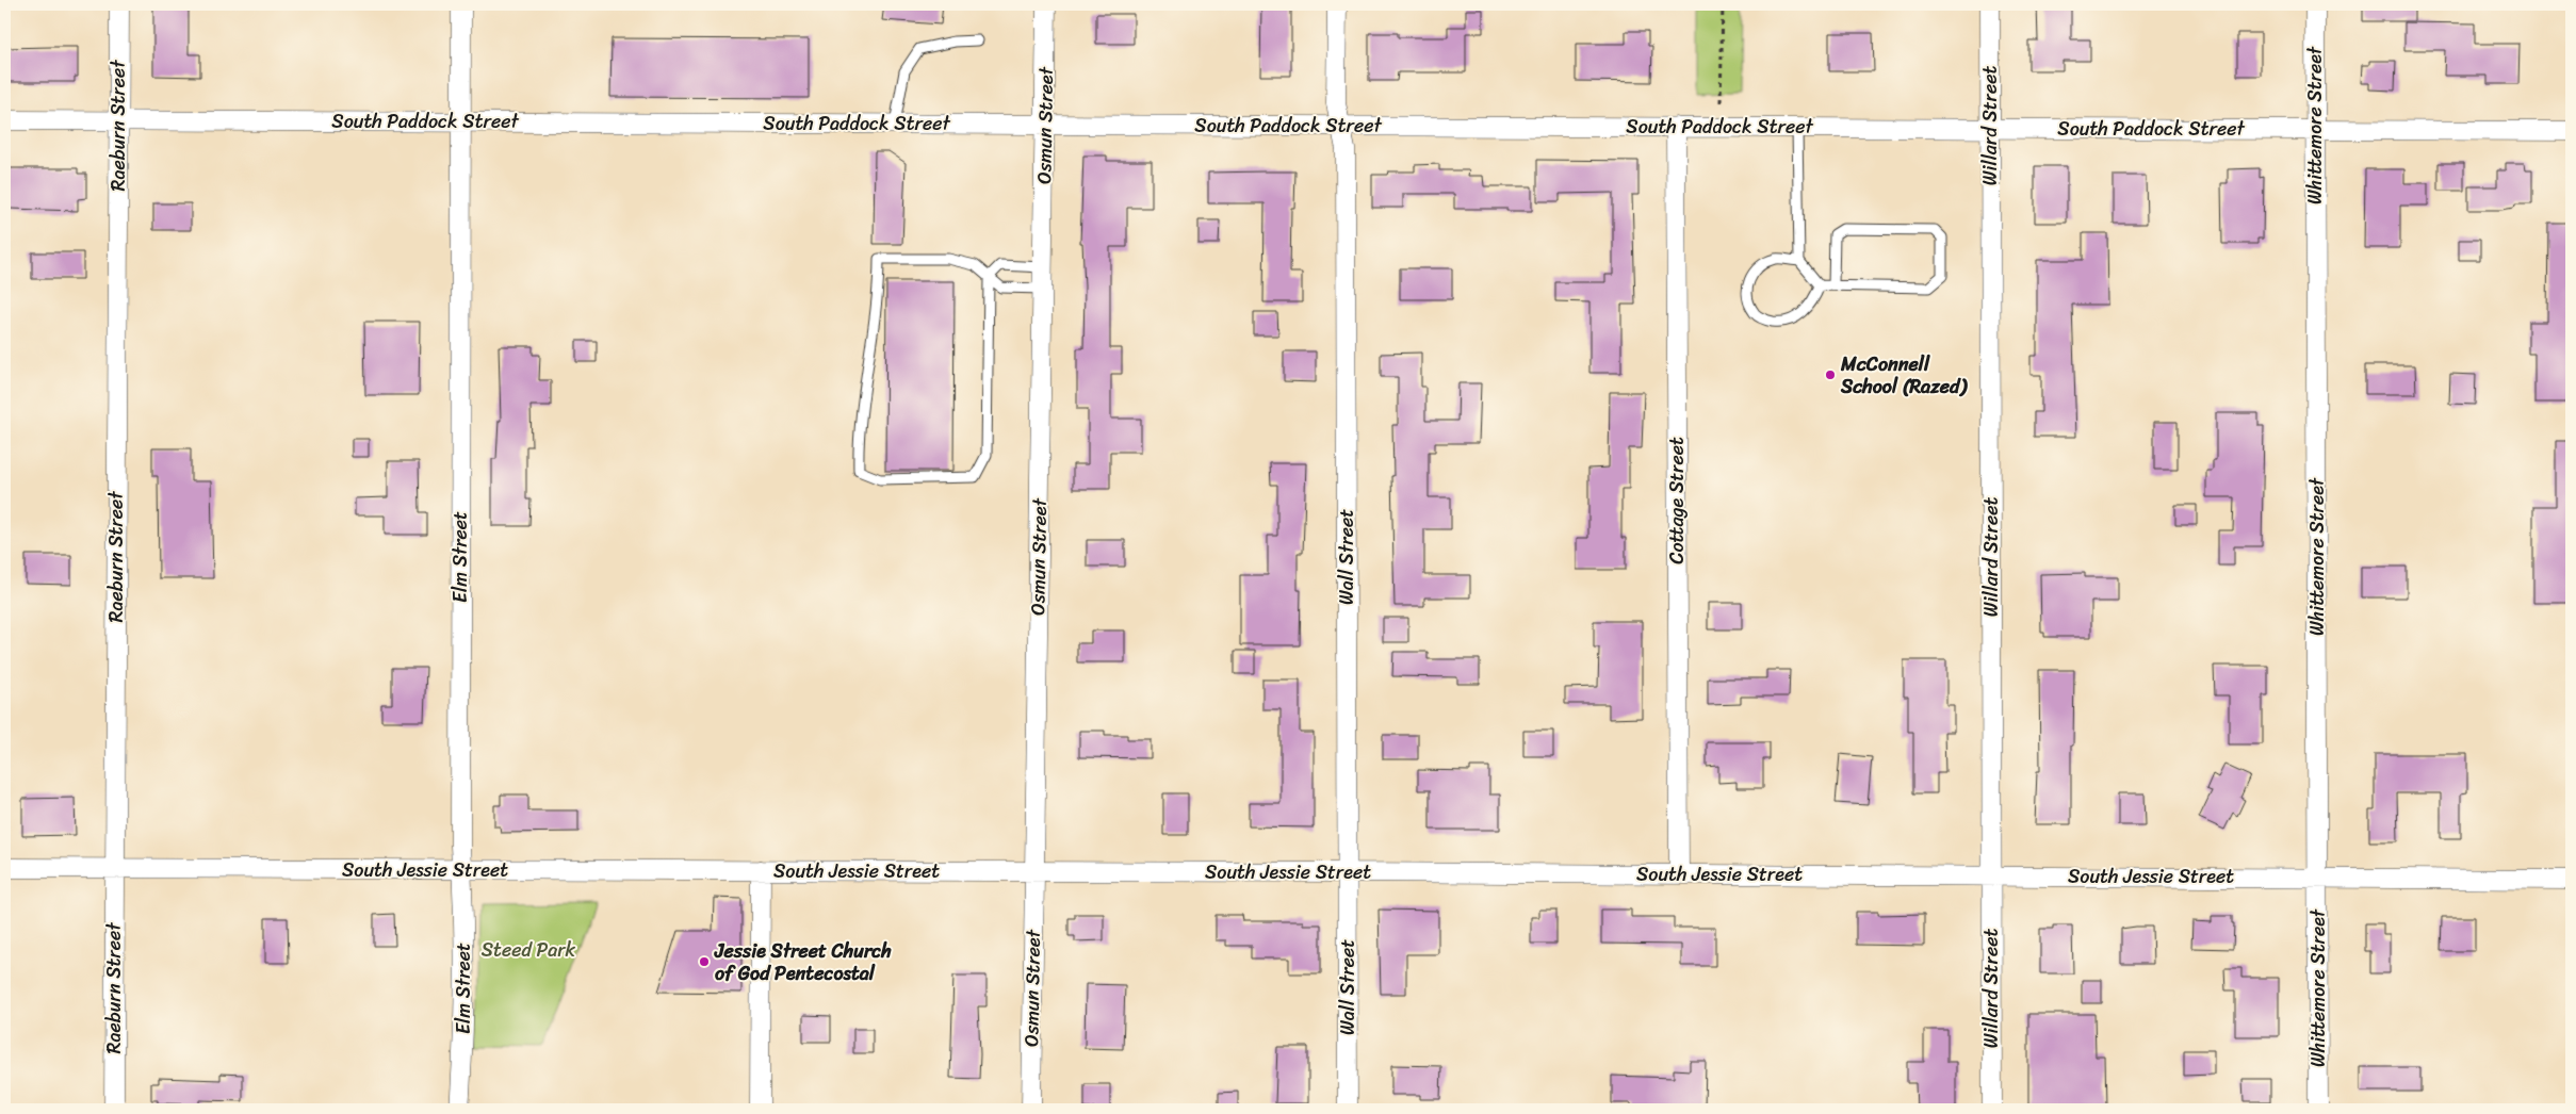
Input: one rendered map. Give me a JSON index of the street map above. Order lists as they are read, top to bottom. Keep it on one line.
{"streets":{"street":["South Paddock Street","Raeburn Street","Osmun Street","Willard Street","Whittemore Street","Cottage Street","Elm Street","Wall Street","South Jessie Street"]},"crossings":[["South Paddock Street","Raeburn Street"],["South Paddock Street","Osmun Street"],["South Paddock Street","Willard Street"],["South Paddock Street","Whittemore Street"],["South Paddock Street","Cottage Street"],["South Paddock Street","Elm Street"],["South Paddock Street","Wall Street"],["Raeburn Street","South Jessie Street"],["Osmun Street","South Jessie Street"],["Willard Street","South Jessie Street"],["Whittemore Street","South Jessie Street"],["Cottage Street","South Jessie Street"],["Elm Street","South Jessie Street"],["Wall Street","South Jessie Street"]],"parks":["Steed Park"],"places":["McConnell School (Razed)","Jessie Street Church of God Pentecostal"]}
